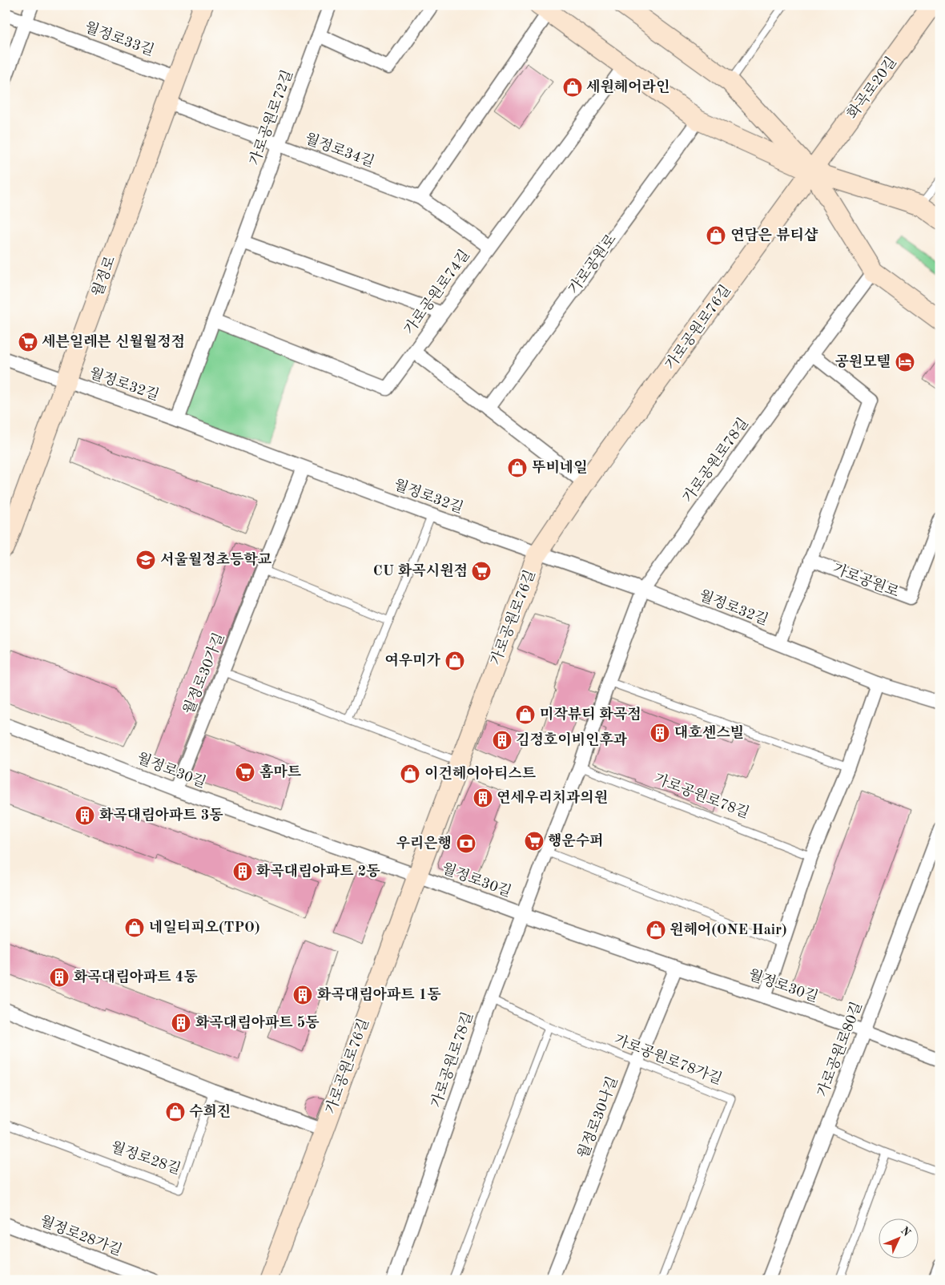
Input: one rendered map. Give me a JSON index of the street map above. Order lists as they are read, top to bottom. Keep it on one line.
{"streets":{"street":["월정로33길","화곡로20길","가로공원로72길","월정로34길","가로공원로","월정로","가로공원로74길","가로공원로76길","월정로32길","가로공원로78길","월정로30가길","월정로30길","가로공원로80길","월정로30나길","월정로28가길"],"lane":["가로공원로78가길","월정로28길"]},"crossings":[["월정로33길","월정로"],["화곡로20길","가로공원로76길"],["가로공원로72길","월정로34길"],["가로공원로72길","가로공원로74길"],["가로공원로72길","월정로32길"],["월정로34길","월정로"],["월정로34길","가로공원로74길"],["가로공원로","월정로32길"],["월정로","월정로32길"],["가로공원로76길","월정로32길"],["가로공원로76길","월정로30길"],["월정로32길","가로공원로78길"],["월정로32길","월정로30가길"],["가로공원로78길","월정로30길"],["가로공원로78길","가로공원로78가길"],["월정로30가길","월정로30길"],["월정로30길","가로공원로80길"],["월정로30길","월정로30나길"],["가로공원로78가길","월정로30나길"]],"places":{"shop":["세원헤어라인","연담은 뷰티샵","뚜비네일","여우미가","미작뷰티 화곡점","이건헤어아티스트","네일티피오(TPO)","원헤어(ONE Hair)","수희진"],"supermarket":["세븐일레븐 신월월정점","CU 화곡시원점","홈마트","행운수퍼"],"hotel":["공원모텔"],"school or university":["서울월정초등학교"],"building":["대호센스빌","김정호이비인후과","연세우리치과의원","화곡대림아파트 3동","화곡대림아파트 2동","화곡대림아파트 4동","화곡대림아파트 1동","화곡대림아파트 5동"],"bank":["우리은행"]},"north":"top right"}
